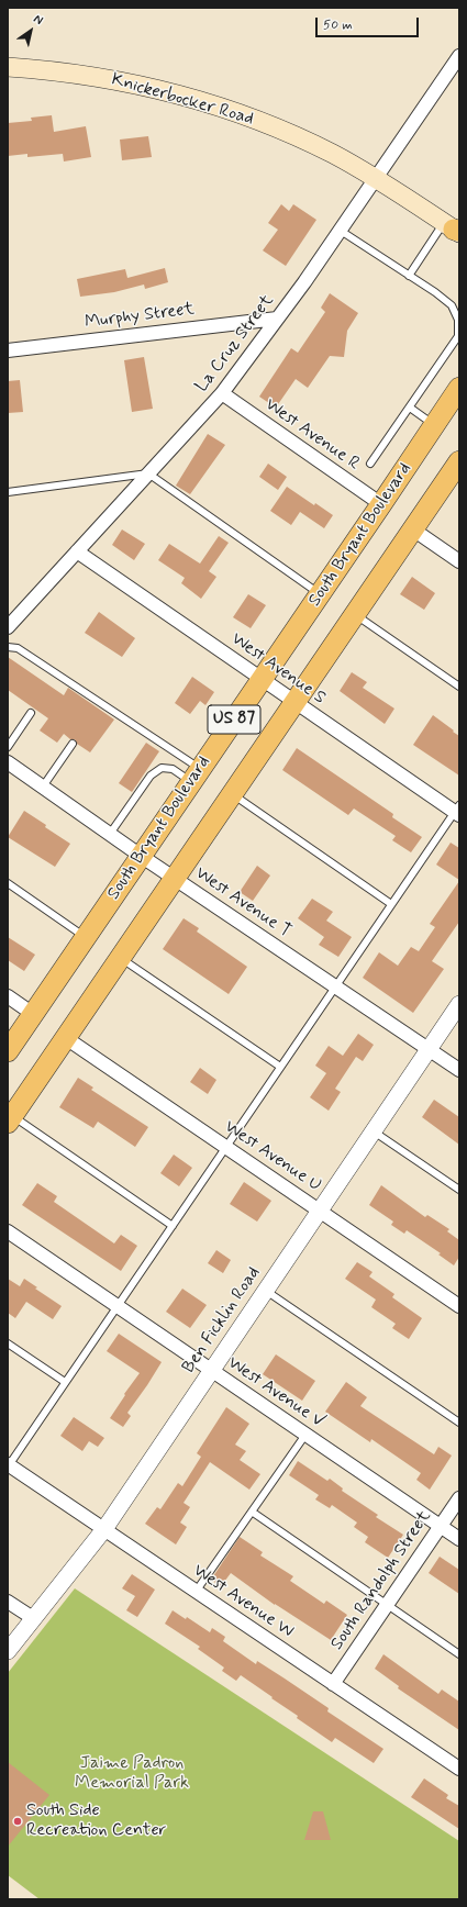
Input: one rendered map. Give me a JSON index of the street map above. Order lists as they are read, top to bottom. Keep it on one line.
{"streets":{"main road":["Knickerbocker Road","South Bryant Boulevard","US 87"],"street":["Murphy Street","La Cruz Street","West Avenue R","West Avenue S","West Avenue T","West Avenue U","Ben Ficklin Road","West Avenue V","South Randolph Street","West Avenue W"]},"crossings":[["Knickerbocker Road","La Cruz Street"],["Murphy Street","La Cruz Street"],["La Cruz Street","West Avenue R"],["La Cruz Street","West Avenue S"],["West Avenue R","South Bryant Boulevard"],["South Bryant Boulevard","West Avenue S"],["South Bryant Boulevard","West Avenue T"],["West Avenue S","US 87"],["US 87","West Avenue T"],["US 87","West Avenue U"],["West Avenue T","Ben Ficklin Road"],["West Avenue U","Ben Ficklin Road"],["Ben Ficklin Road","West Avenue V"],["Ben Ficklin Road","West Avenue W"],["West Avenue V","South Randolph Street"],["South Randolph Street","West Avenue W"]],"parks":["Jaime Padron Memorial Park"],"places":["South Side Recreation Center"],"scale_bar":"50 m","north":"top right"}
